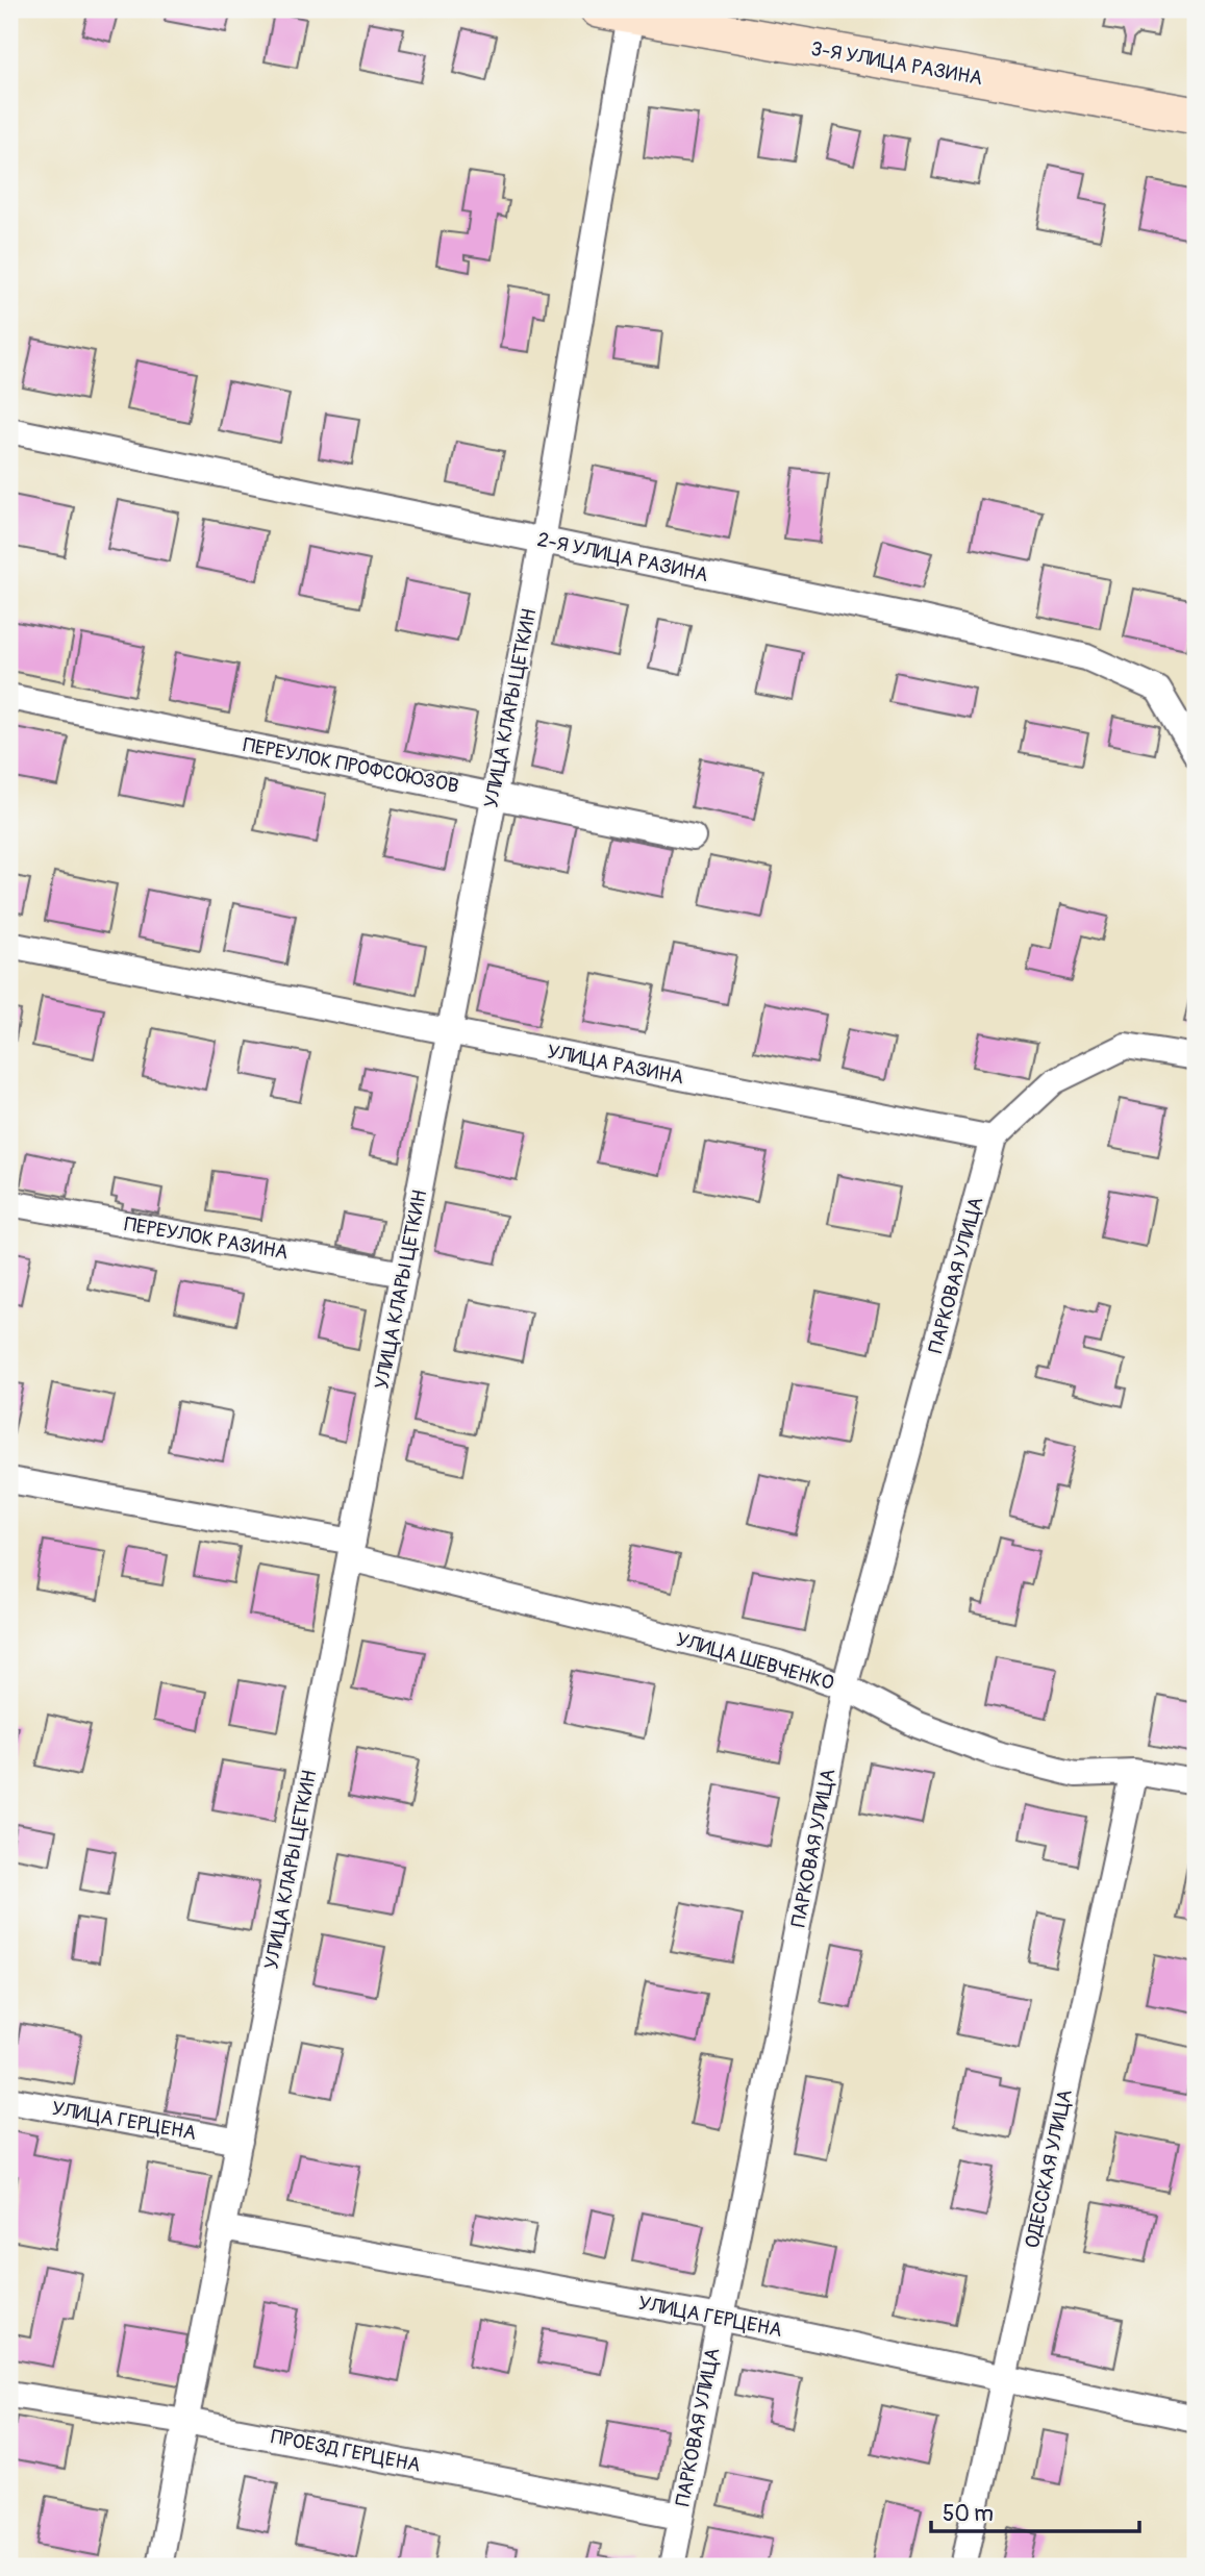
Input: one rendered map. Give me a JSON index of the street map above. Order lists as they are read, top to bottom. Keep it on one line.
{"streets":{"street":["3-Я УЛИЦА РАЗИНА","2-Я УЛИЦА РАЗИНА","УЛИЦА КЛАРЫ ЦЕТКИН","ПЕРЕУЛОК ПРОФСОЮЗОВ","УЛИЦА РАЗИНА","ПЕРЕУЛОК РАЗИНА","ПАРКОВАЯ УЛИЦА","УЛИЦА ШЕВЧЕНКО","УЛИЦА ГЕРЦЕНА","ОДЕССКАЯ УЛИЦА","ПРОЕЗД ГЕРЦЕНА"]},"crossings":[["3-Я УЛИЦА РАЗИНА","УЛИЦА КЛАРЫ ЦЕТКИН"],["2-Я УЛИЦА РАЗИНА","УЛИЦА КЛАРЫ ЦЕТКИН"],["УЛИЦА КЛАРЫ ЦЕТКИН","ПЕРЕУЛОК ПРОФСОЮЗОВ"],["УЛИЦА КЛАРЫ ЦЕТКИН","УЛИЦА РАЗИНА"],["УЛИЦА КЛАРЫ ЦЕТКИН","ПЕРЕУЛОК РАЗИНА"],["УЛИЦА КЛАРЫ ЦЕТКИН","УЛИЦА ШЕВЧЕНКО"],["УЛИЦА КЛАРЫ ЦЕТКИН","УЛИЦА ГЕРЦЕНА"],["УЛИЦА КЛАРЫ ЦЕТКИН","ПРОЕЗД ГЕРЦЕНА"],["УЛИЦА РАЗИНА","ПАРКОВАЯ УЛИЦА"],["ПАРКОВАЯ УЛИЦА","УЛИЦА ШЕВЧЕНКО"],["ПАРКОВАЯ УЛИЦА","УЛИЦА ГЕРЦЕНА"],["ПАРКОВАЯ УЛИЦА","ПРОЕЗД ГЕРЦЕНА"],["УЛИЦА ШЕВЧЕНКО","ОДЕССКАЯ УЛИЦА"],["УЛИЦА ГЕРЦЕНА","ОДЕССКАЯ УЛИЦА"]],"scale_bar":"50 m"}
